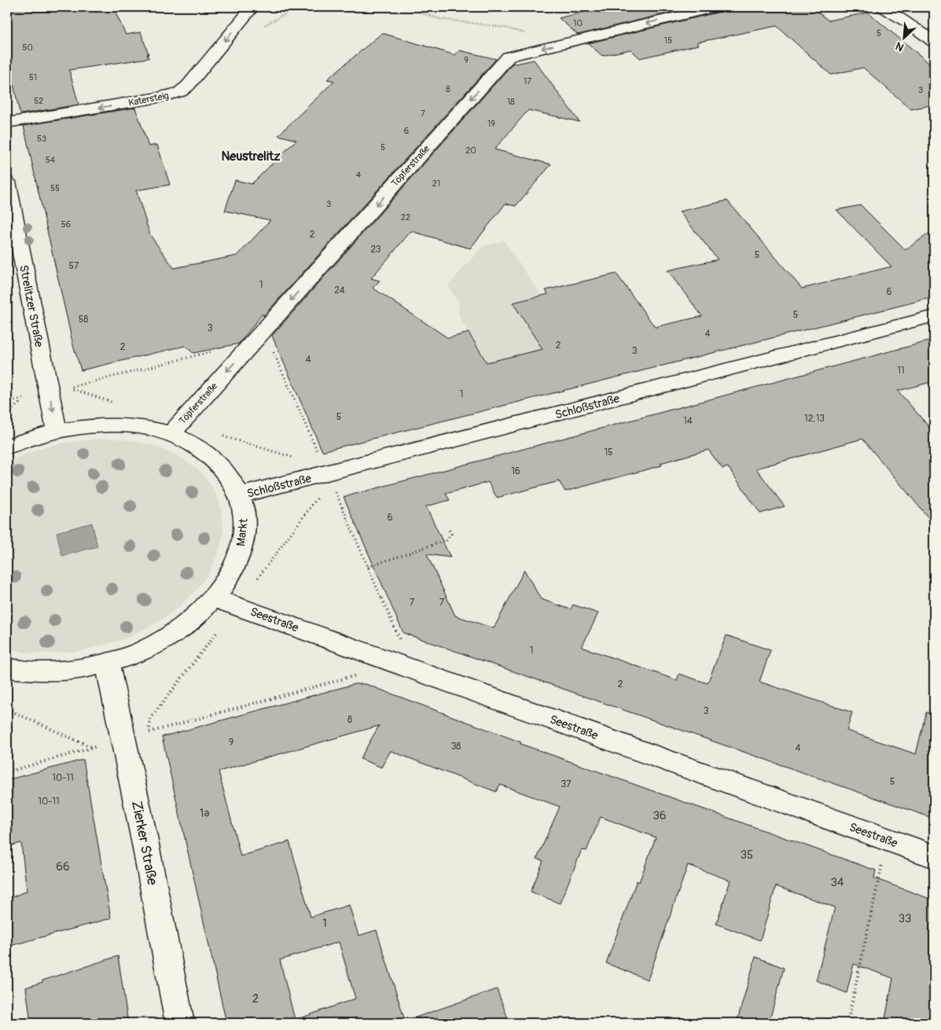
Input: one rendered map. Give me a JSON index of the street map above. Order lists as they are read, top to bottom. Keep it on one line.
{"streets":{"street":["Katersteig","Töpferstraße","Strelitzer Straße","Schloßstraße","Markt","Seestraße","Zierker Straße"]},"crossings":[["Töpferstraße","Markt"],["Strelitzer Straße","Markt"],["Schloßstraße","Markt"],["Markt","Seestraße"],["Markt","Zierker Straße"]],"one_way":["Katersteig","Töpferstraße"],"districts":["Neustrelitz"],"house_numbers":["10","5","15","50","9","51","17","8","3","52","18","7","19","6","53","5","20","54","4","21","55","3","22","56","2","23","5","57","1","24","6","5","58","3","4","2","2","3","4","11","1","5","12;13","14","15","16","6","7","7","1","2","3","8","9","38","4","10-11","5","37","10-11","1a","36","35","66","34","33","1","2"],"north":"bottom left"}
